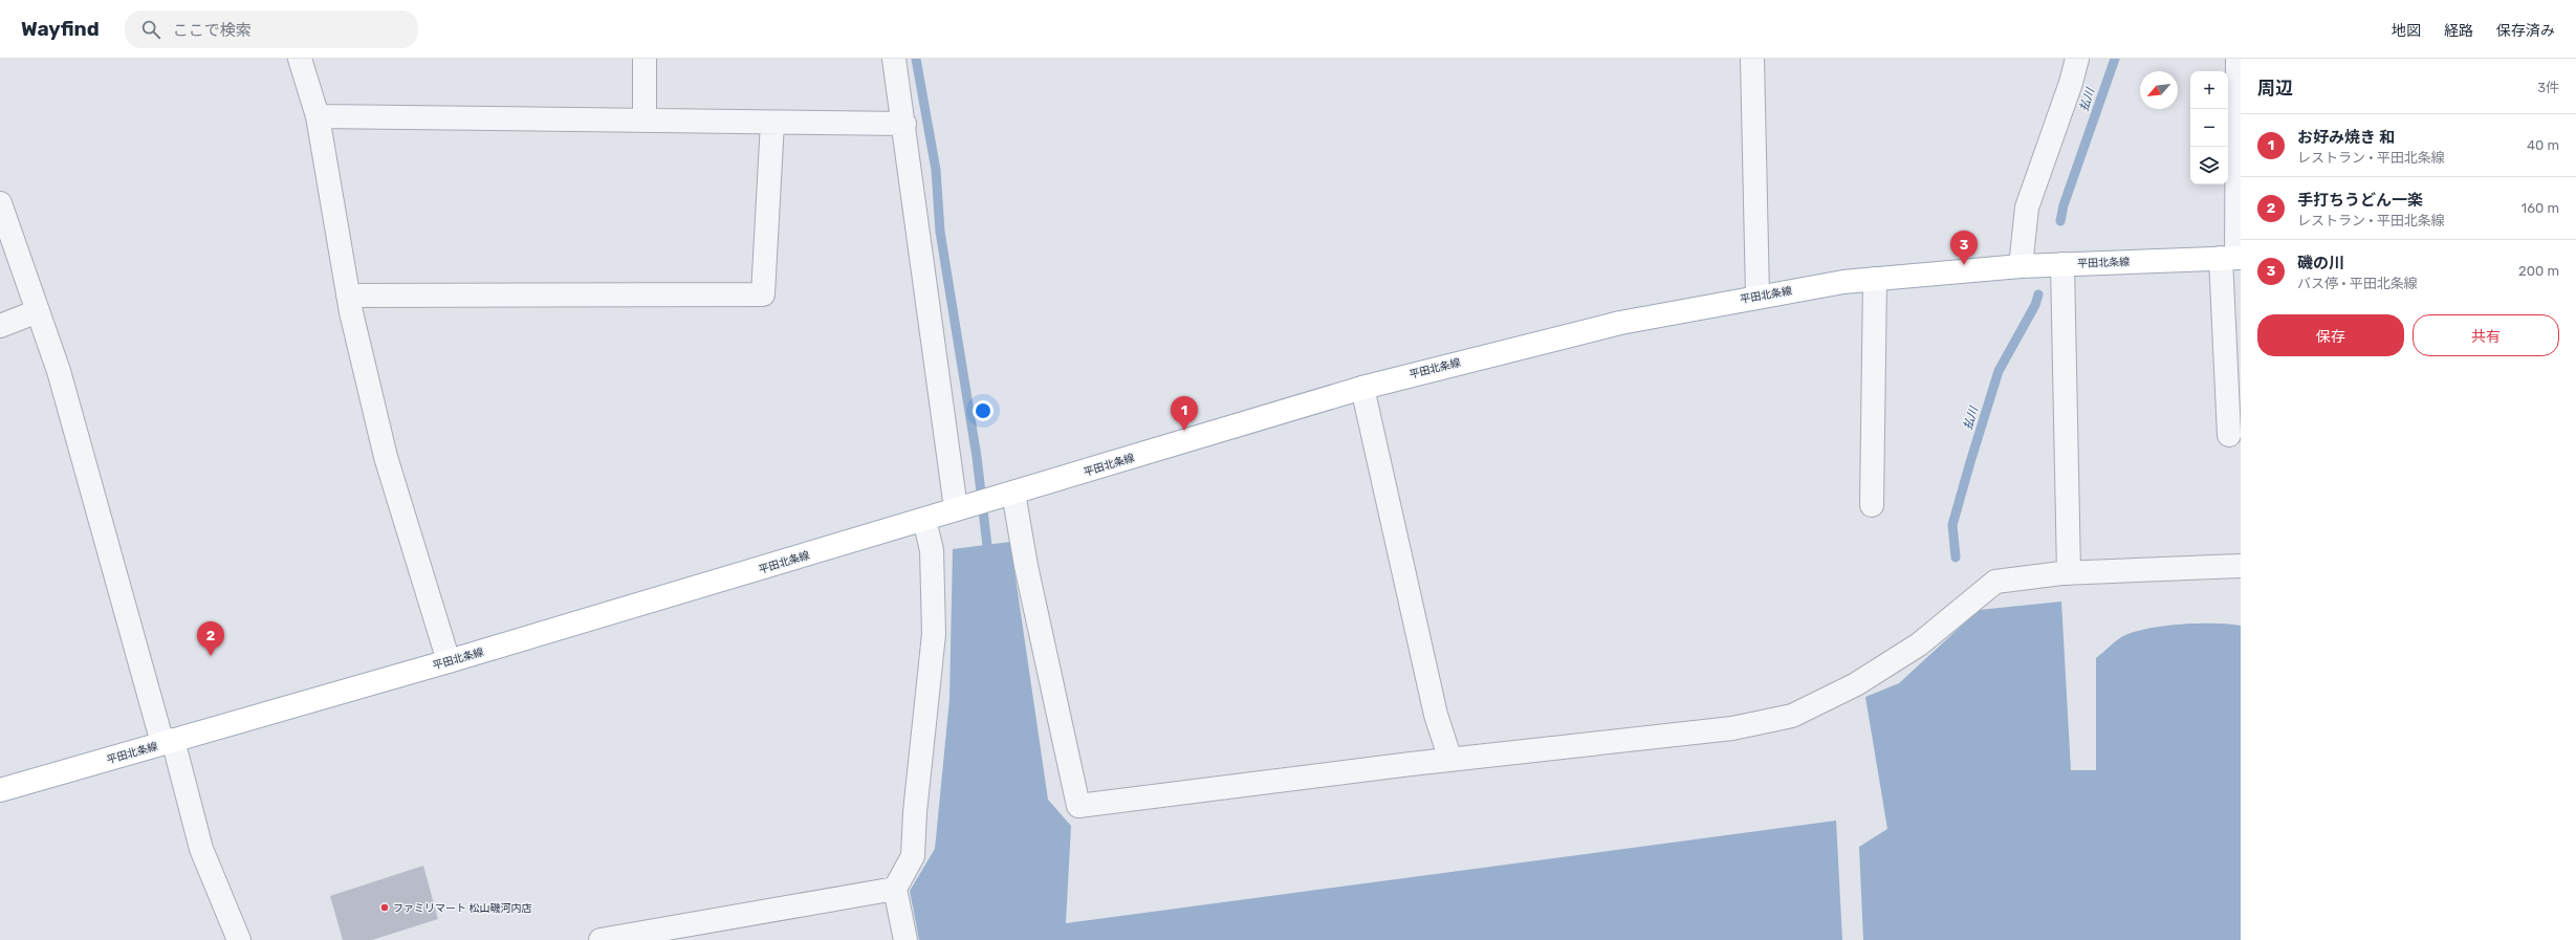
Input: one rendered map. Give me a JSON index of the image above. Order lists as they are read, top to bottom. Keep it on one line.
{"streets":{"main road":["平田北条線"]},"water":["払川"],"places":["ファミリマート 松山磯河内店"],"north":"bottom left","page":{"header":"Wayfind","search":"ここで検索","nav":["地図","経路","保存済み"],"heading":["周辺","3件"],"map_buttons":["+","−"],"list":[{"mark":"1","name":"お好み焼き 和","note":"レストラン · 平田北条線","value":"40 m"},{"mark":"2","name":"手打ちうどん一楽","note":"レストラン · 平田北条線","value":"160 m"},{"mark":"3","name":"磯の川","note":"バス停 · 平田北条線","value":"200 m"}],"pins":["3","1","2"],"buttons":["保存","共有"]}}
